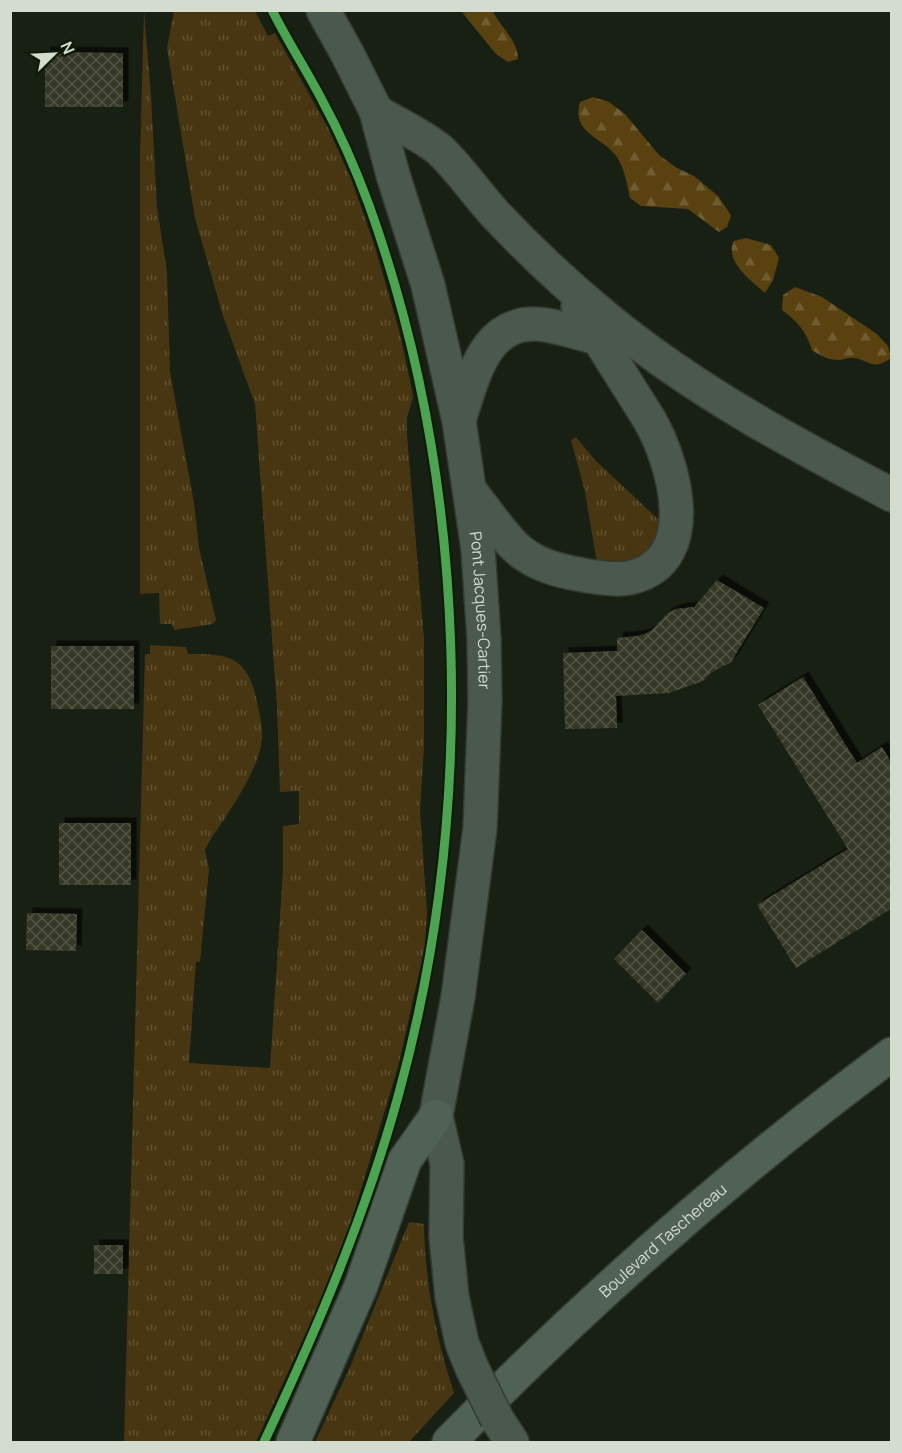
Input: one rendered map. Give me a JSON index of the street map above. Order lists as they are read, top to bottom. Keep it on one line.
{"streets":{"highway":["Boulevard Taschereau"],"main road":["Pont Jacques-Cartier"]},"north":"top right"}
